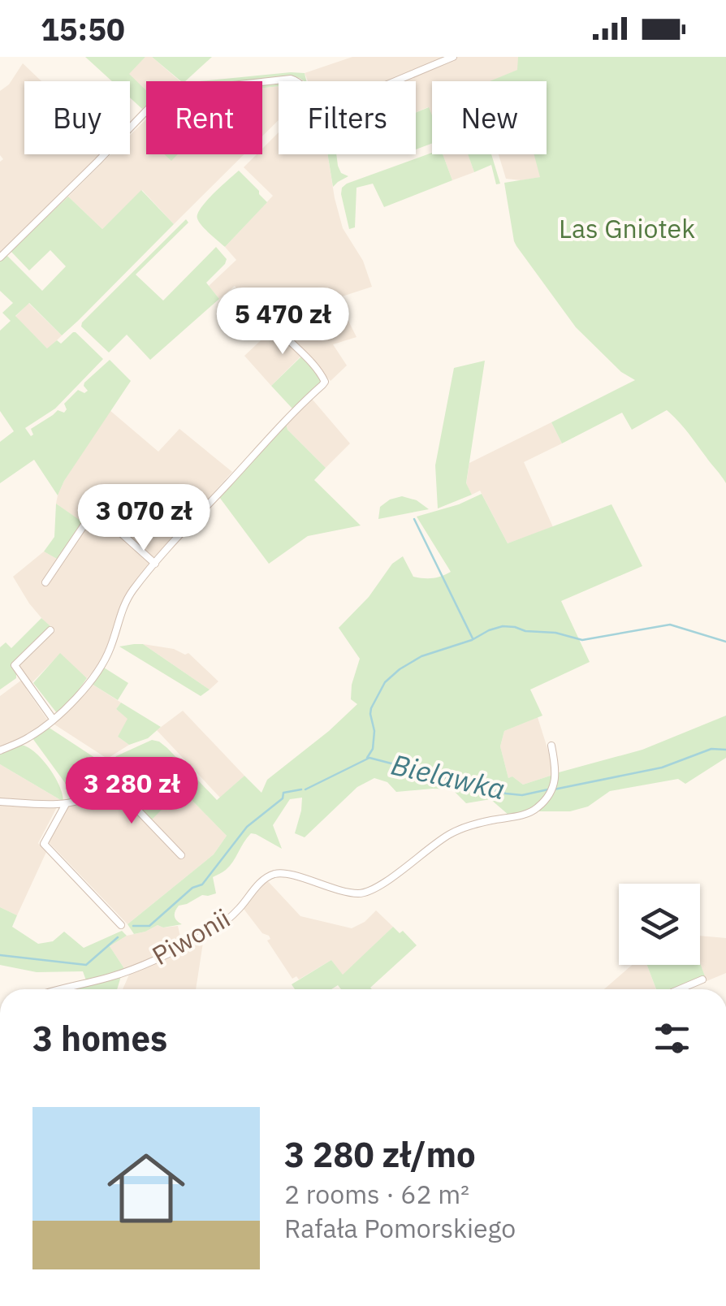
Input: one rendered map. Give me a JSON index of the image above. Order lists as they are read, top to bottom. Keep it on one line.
{"streets":{"street":["Piwonii"]},"water":["Bielawka"],"parks":["Las Gniotek"],"page":{"status":"15:50","chip":["Buy","Rent","Filters","New"],"price":["5 470 zł","3 070 zł","3 280 zł"],"heading":"3 homes","list":[{"name":"3 280 zł/mo","note":"2 rooms · 62 m² · Rafała Pomorskiego"}]}}
